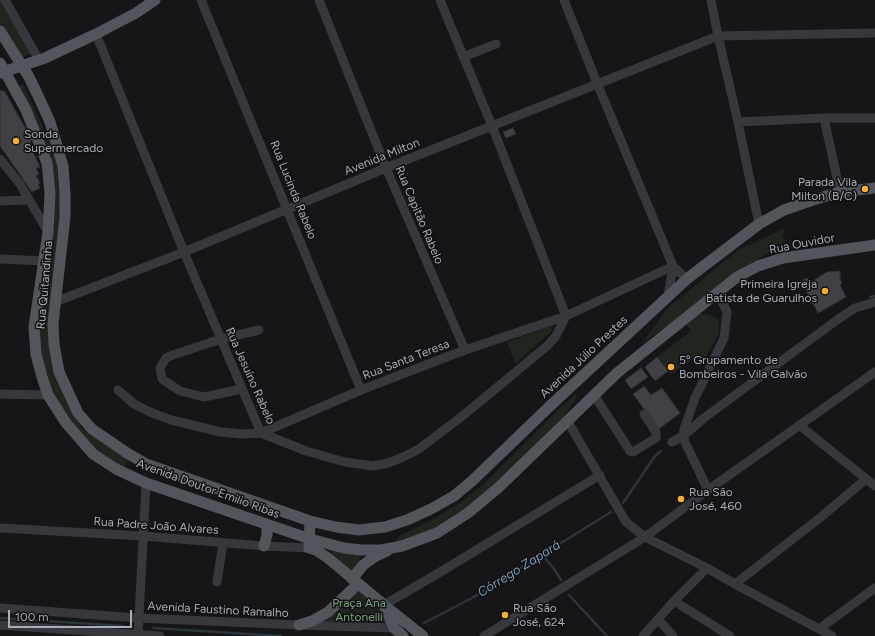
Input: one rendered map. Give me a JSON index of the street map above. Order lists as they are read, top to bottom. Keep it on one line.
{"streets":{"main road":["Rua Ouvidor","Rua Quitandinha","Avenida Júlio Prestes","Avenida Doutor Emilio Ribas"],"street":["Avenida Milton","Rua Lucinda Rabelo","Rua Capitão Rabelo","Rua Santa Teresa","Rua Jesuíno Rabelo","Rua Padre João Alvares","Avenida Faustino Ramalho"]},"crossings":[["Avenida Milton","Rua Lucinda Rabelo"],["Avenida Milton","Rua Capitão Rabelo"],["Avenida Milton","Rua Quitandinha"],["Avenida Milton","Rua Jesuíno Rabelo"],["Rua Lucinda Rabelo","Rua Santa Teresa"],["Rua Capitão Rabelo","Rua Santa Teresa"],["Rua Quitandinha","Avenida Júlio Prestes"],["Rua Santa Teresa","Rua Jesuíno Rabelo"],["Avenida Doutor Emilio Ribas","Rua Padre João Alvares"],["Avenida Doutor Emilio Ribas","Avenida Faustino Ramalho"]],"water":["Córrego Zapará"],"parks":["Praça Ana Antonelli"],"places":["Sonda Supermercado","Parada Vila Milton (B/C)","Primeira Igreja Batista de Guarulhos","5º Grupamento de Bombeiros - Vila Galvão","Rua São José, 460","Rua São José, 624"],"scale_bar":"100 m"}
